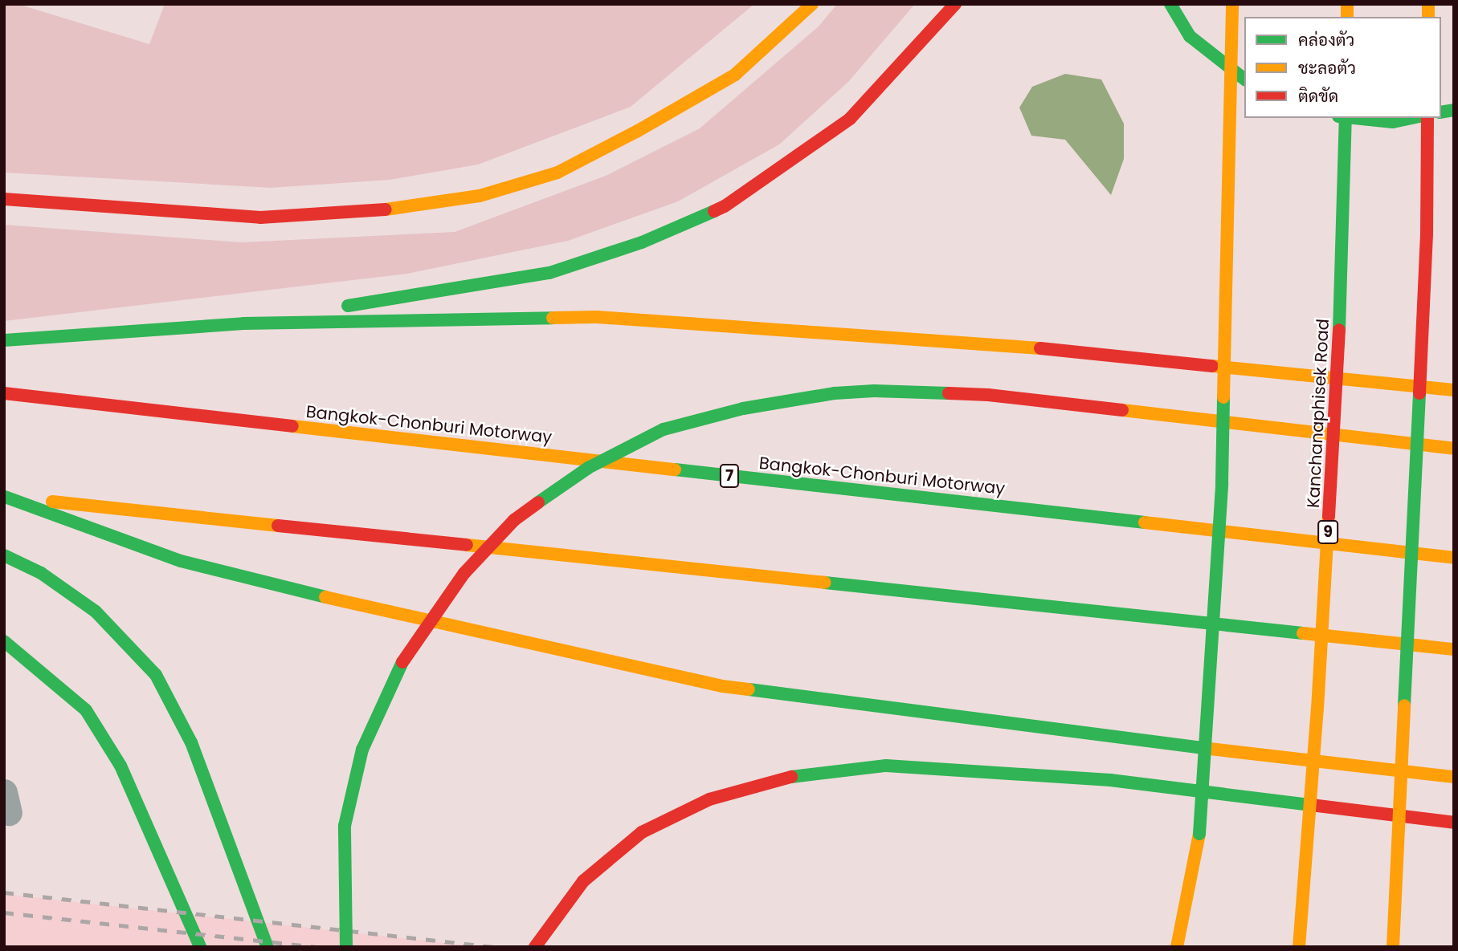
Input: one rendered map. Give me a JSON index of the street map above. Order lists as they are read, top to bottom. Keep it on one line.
{"streets":{"main road":["Kanchanaphisek Road","Bangkok-Chonburi Motorway","7","9"]},"legend":["คล่องตัว","ชะลอตัว","ติดขัด"]}
